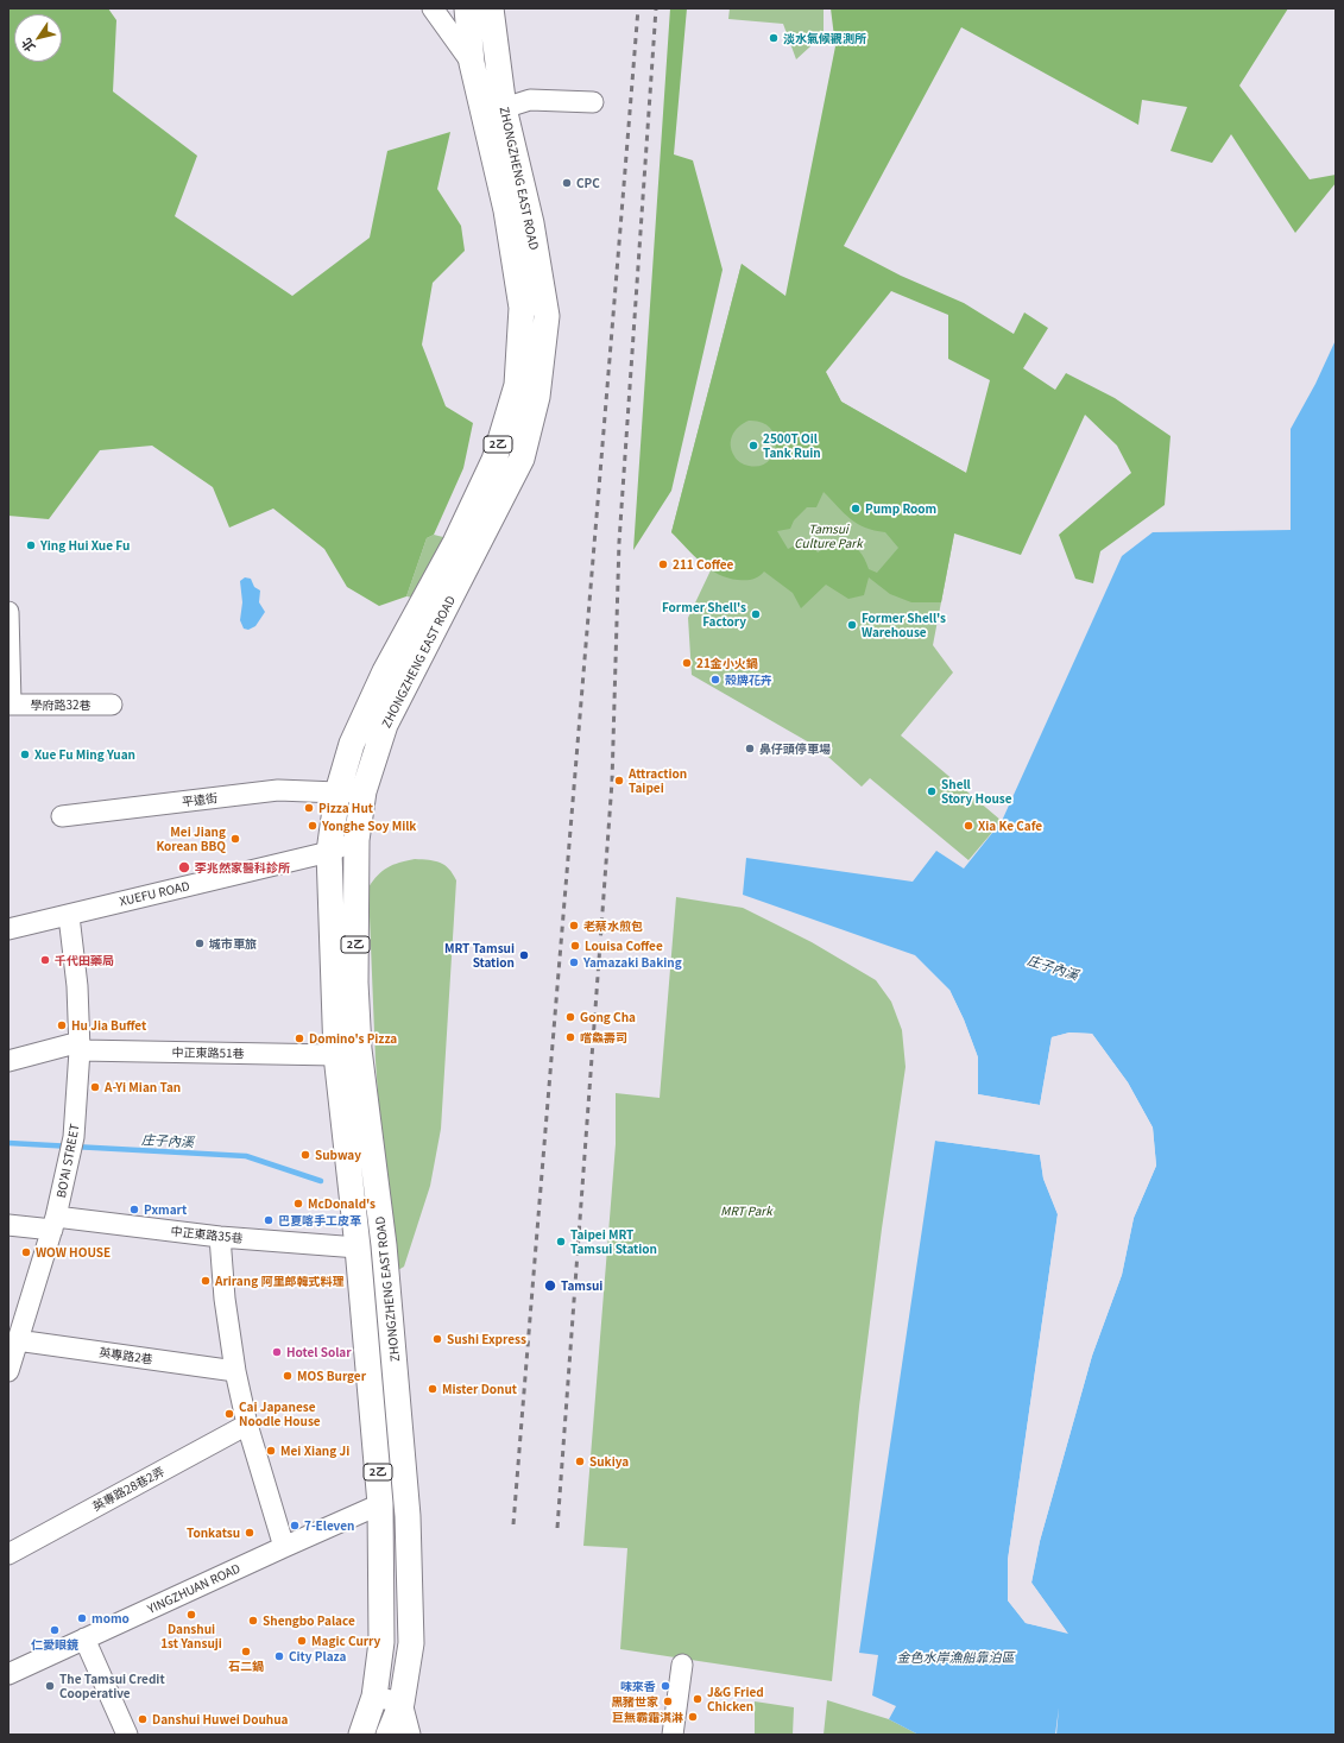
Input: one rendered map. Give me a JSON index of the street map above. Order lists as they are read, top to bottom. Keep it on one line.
{"streets":{"main road":["ZHONGZHENG EAST ROAD","2乙"],"street":["學府路32巷","平遠街","XUEFU ROAD","中正東路51巷","BO'AI STREET","中正東路35巷","英專路2巷","英專路28巷2弄","YINGZHUAN ROAD"]},"crossings":[["ZHONGZHENG EAST ROAD","2乙"],["ZHONGZHENG EAST ROAD","平遠街"],["ZHONGZHENG EAST ROAD","XUEFU ROAD"],["ZHONGZHENG EAST ROAD","中正東路51巷"],["ZHONGZHENG EAST ROAD","中正東路35巷"],["ZHONGZHENG EAST ROAD","YINGZHUAN ROAD"],["XUEFU ROAD","BO'AI STREET"],["中正東路51巷","BO'AI STREET"],["BO'AI STREET","中正東路35巷"],["BO'AI STREET","英專路2巷"]],"water":["庄子內溪","金色水岸漁船靠泊區"],"parks":["Tamsui Culture Park","MRT Park"],"places":["淡水氣候觀測所","CPC","2500T Oil Tank Ruin","Pump Room","Ying Hui Xue Fu","211 Coffee","Former Shell's Factory","Former Shell's Warehouse","21金小火鍋","殼牌花卉","鼻仔頭停車場","Xue Fu Ming Yuan","Attraction Taipei","Shell Story House","Pizza Hut","Yonghe Soy Milk","Xia Ke Cafe","Mei Jiang Korean BBQ","李兆然家醫科診所","老蔡水煎包","城市車旅","Louisa Coffee","MRT Tamsui Station","千代田藥局","Yamazaki Baking","Gong Cha","Hu Jia Buffet","嚐鱻壽司","Domino's Pizza","A-Yi Mian Tan","Subway","McDonald's","Pxmart","巴夏喀手工皮革","Taipei MRT Tamsui Station","WOW HOUSE","Arirang 阿里郎韓式料理","Tamsui","Sushi Express","Hotel Solar","MOS Burger","Mister Donut","Cai Japanese Noodle House","Mei Xiang Ji","Sukiya","7-Eleven","Tonkatsu","Danshui 1st Yansuji","momo","Shengbo Palace","仁愛眼鏡","Magic Curry","石二鍋","City Plaza","The Tamsui Credit Cooperative","味來香","J&G Fried Chicken","黑豬世家","巨無霸霜淇淋","Danshui Huwei Douhua"],"north":"bottom left"}
